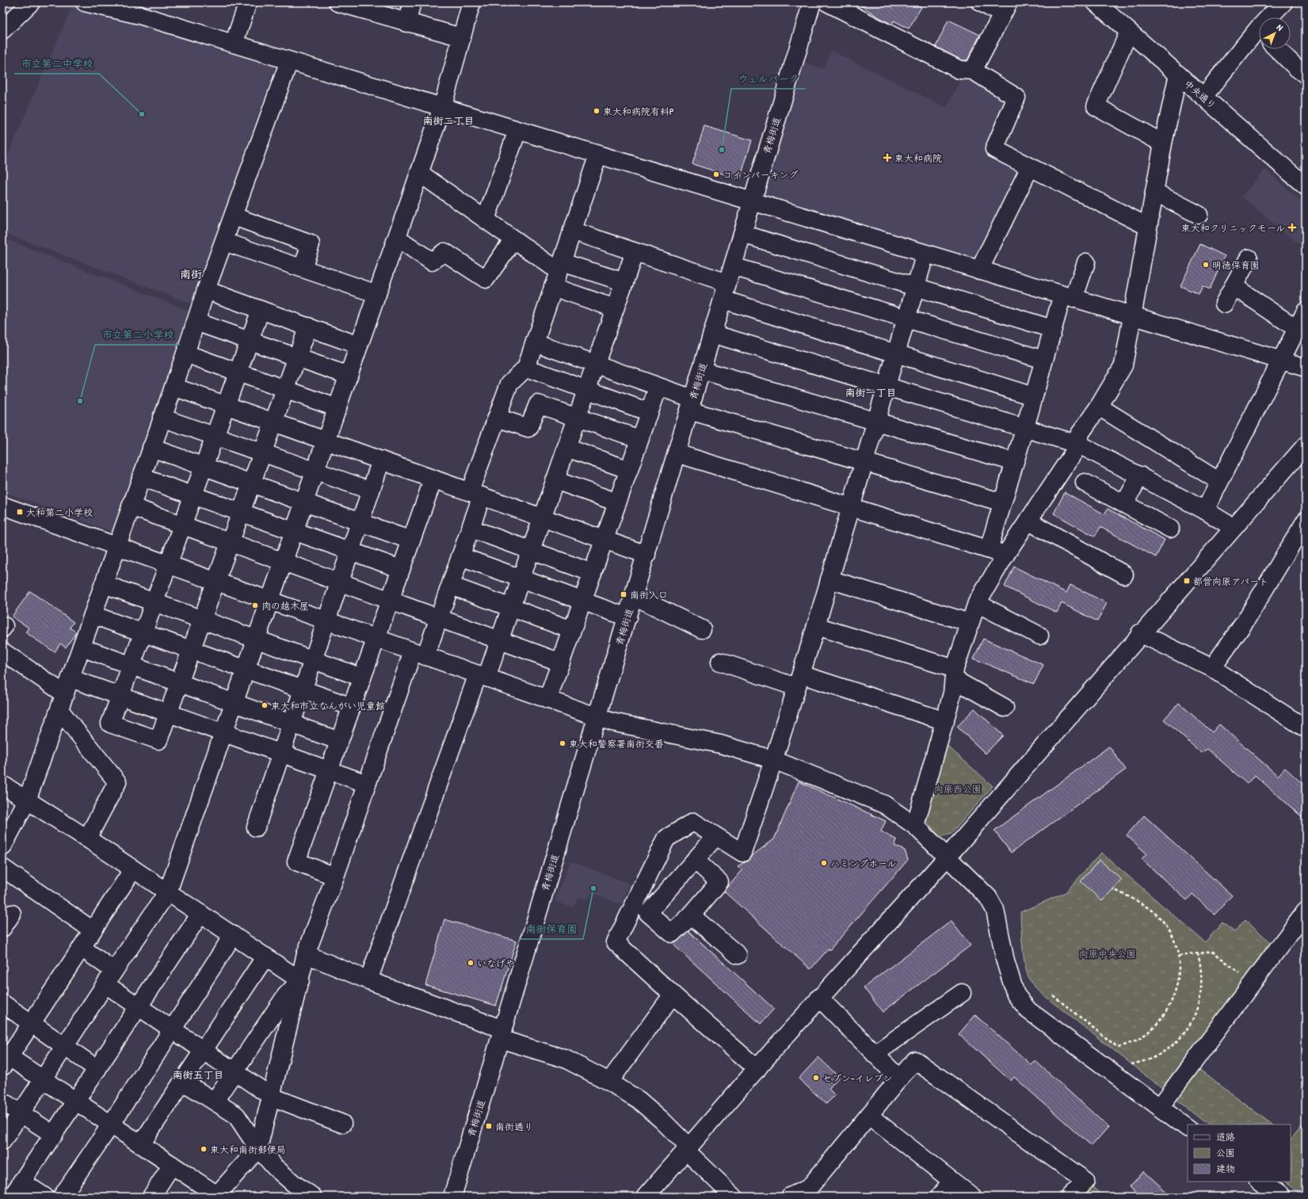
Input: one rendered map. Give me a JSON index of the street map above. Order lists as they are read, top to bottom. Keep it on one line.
{"streets":{"street":["中央通り","青梅街道"]},"districts":["南街二丁目","南街","南街一丁目","南街五丁目"],"parks":["向原西公園","向原中央公園"],"places":{"other":["東大和病院有料P","市立第二中学校","ウェルパーク","コインパーキング","明徳保育園","市立第二小学校","肉の越木屋","東大和市立なんがい児童館","東大和警察署南街交番","ハミングホール","南街保育園","いなげや","セブン-イレブン","東大和南街郵便局"],"health":["東大和病院","東大和クリニックモール"],"transit":["大和第二小学校","都営向原アパート","南街入口","南街通り"]},"legend":["道路","公園","建物"],"north":"top right"}
